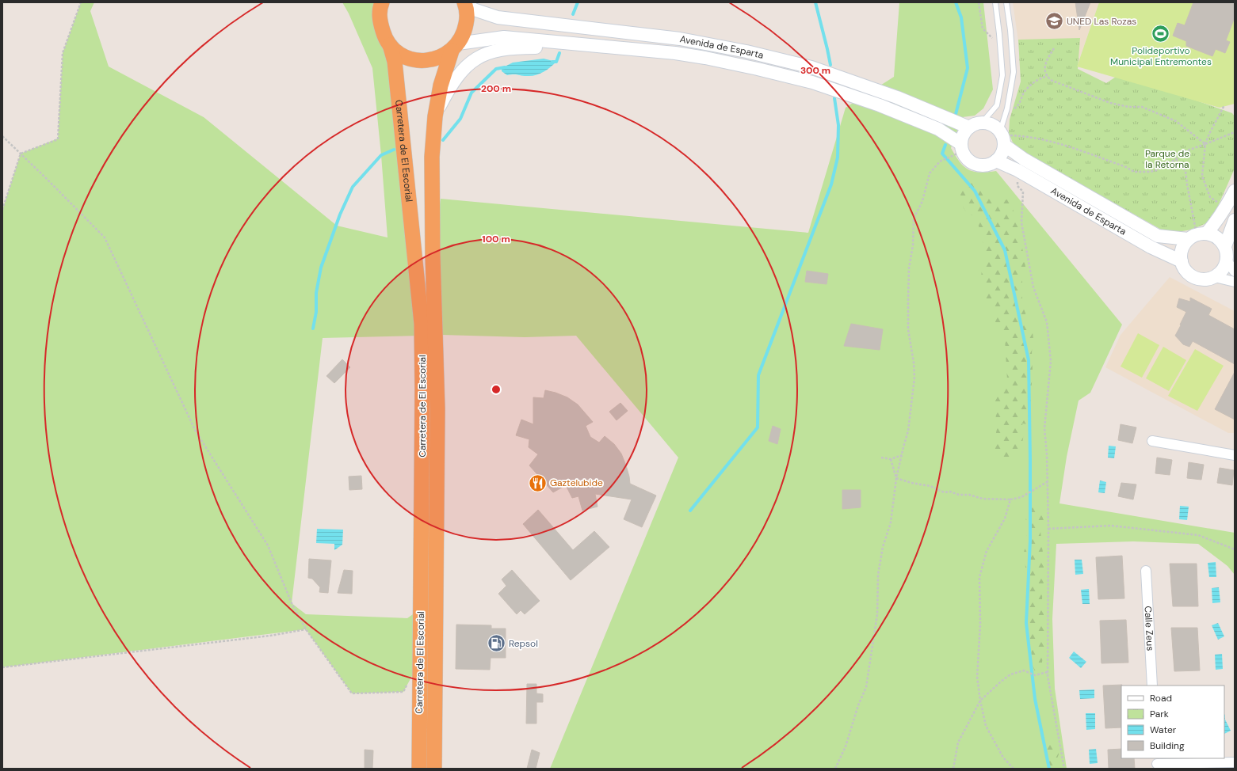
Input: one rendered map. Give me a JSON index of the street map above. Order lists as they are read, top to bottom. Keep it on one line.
{"streets":{"highway":["Carretera de El Escorial"],"main road":["Avenida de Esparta"],"street":["Calle Zeus"]},"crossings":[["Avenida de Esparta","Carretera de El Escorial"]],"parks":["Parque de la Retorna"],"places":{"school or university":["UNED Las Rozas"],"sports":["Polideportivo Municipal Entremontes"],"restaurant":["Gaztelubide"],"fuel station":["Repsol"]},"legend":["Road","Park","Water","Building"],"rings":["300 m","200 m","100 m"]}
